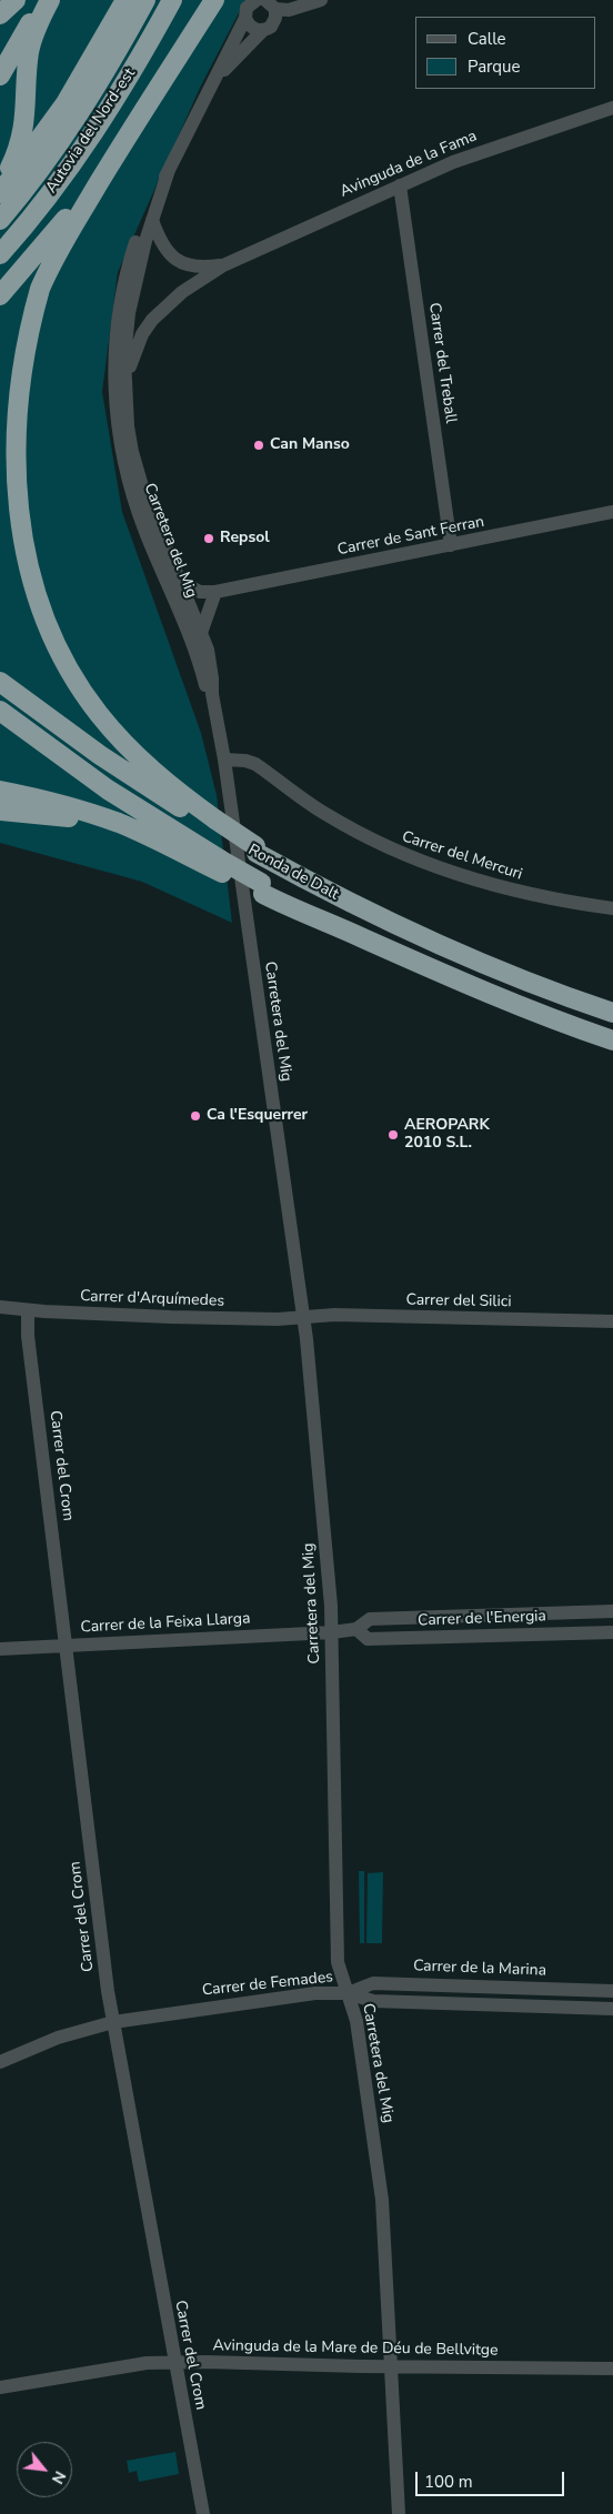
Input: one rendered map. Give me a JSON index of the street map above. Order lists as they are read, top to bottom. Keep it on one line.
{"streets":{"highway":["Autovia del Nord-est","Ronda de Dalt"],"street":["Avinguda de la Fama","Carrer del Treball","Carrer de Sant Ferran","Carretera del Mig","Carrer del Mercuri","Carrer d'Arquímedes","Carrer del Silici","Carrer del Crom","Carrer de l'Energia","Carrer de la Feixa Llarga","Carrer de la Marina","Carrer de Femades","Avinguda de la Mare de Déu de Bellvitge"]},"crossings":[["Avinguda de la Fama","Carrer del Treball"],["Carrer del Treball","Carrer de Sant Ferran"],["Carrer de Sant Ferran","Carretera del Mig"],["Carretera del Mig","Carrer del Mercuri"],["Carretera del Mig","Carrer d'Arquímedes"],["Carretera del Mig","Carrer del Silici"],["Carretera del Mig","Carrer de l'Energia"],["Carretera del Mig","Carrer de la Feixa Llarga"],["Carretera del Mig","Carrer de la Marina"],["Carretera del Mig","Carrer de Femades"],["Carretera del Mig","Avinguda de la Mare de Déu de Bellvitge"],["Carrer d'Arquímedes","Carrer del Silici"],["Carrer d'Arquímedes","Carrer del Crom"],["Carrer del Crom","Carrer de la Feixa Llarga"],["Carrer del Crom","Carrer de Femades"],["Carrer del Crom","Avinguda de la Mare de Déu de Bellvitge"],["Carrer de l'Energia","Carrer de la Feixa Llarga"],["Carrer de la Marina","Carrer de Femades"]],"places":["Can Manso","Repsol","Ca l'Esquerrer","AEROPARK 2010 S.L."],"legend":["Calle","Parque"],"scale_bar":"100 m","north":"bottom right"}
